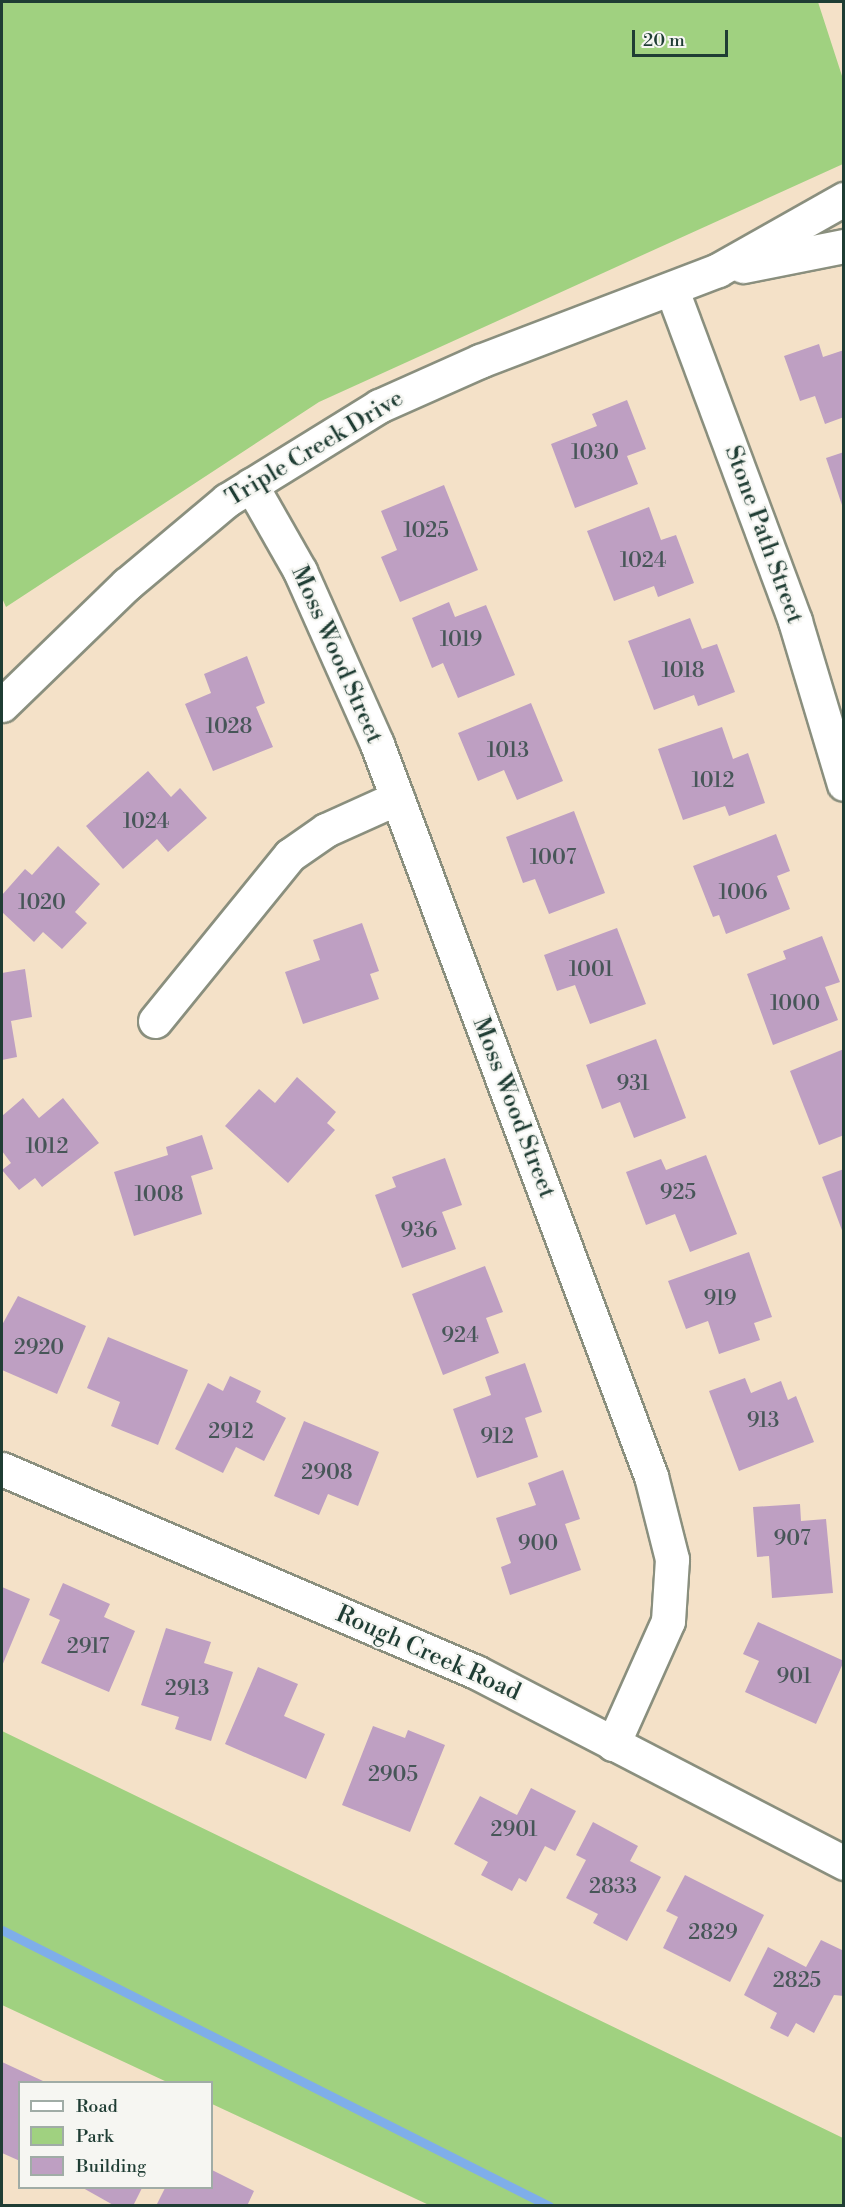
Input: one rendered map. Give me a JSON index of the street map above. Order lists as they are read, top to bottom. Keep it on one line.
{"streets":{"street":["Triple Creek Drive","Stone Path Street","Moss Wood Street","Rough Creek Road"]},"crossings":[["Triple Creek Drive","Stone Path Street"],["Triple Creek Drive","Moss Wood Street"],["Moss Wood Street","Rough Creek Road"]],"house_numbers":["1030","1025","1024","1019","1018","1028","1013","1012","1024","1007","1006","1020","1001","1000","931","1012","925","1008","936","919","924","2920","913","2912","912","2908","907","900","2917","901","2913","2905","2901","2833","2829","2825"],"legend":["Road","Park","Building"],"scale_bar":"20 m"}
